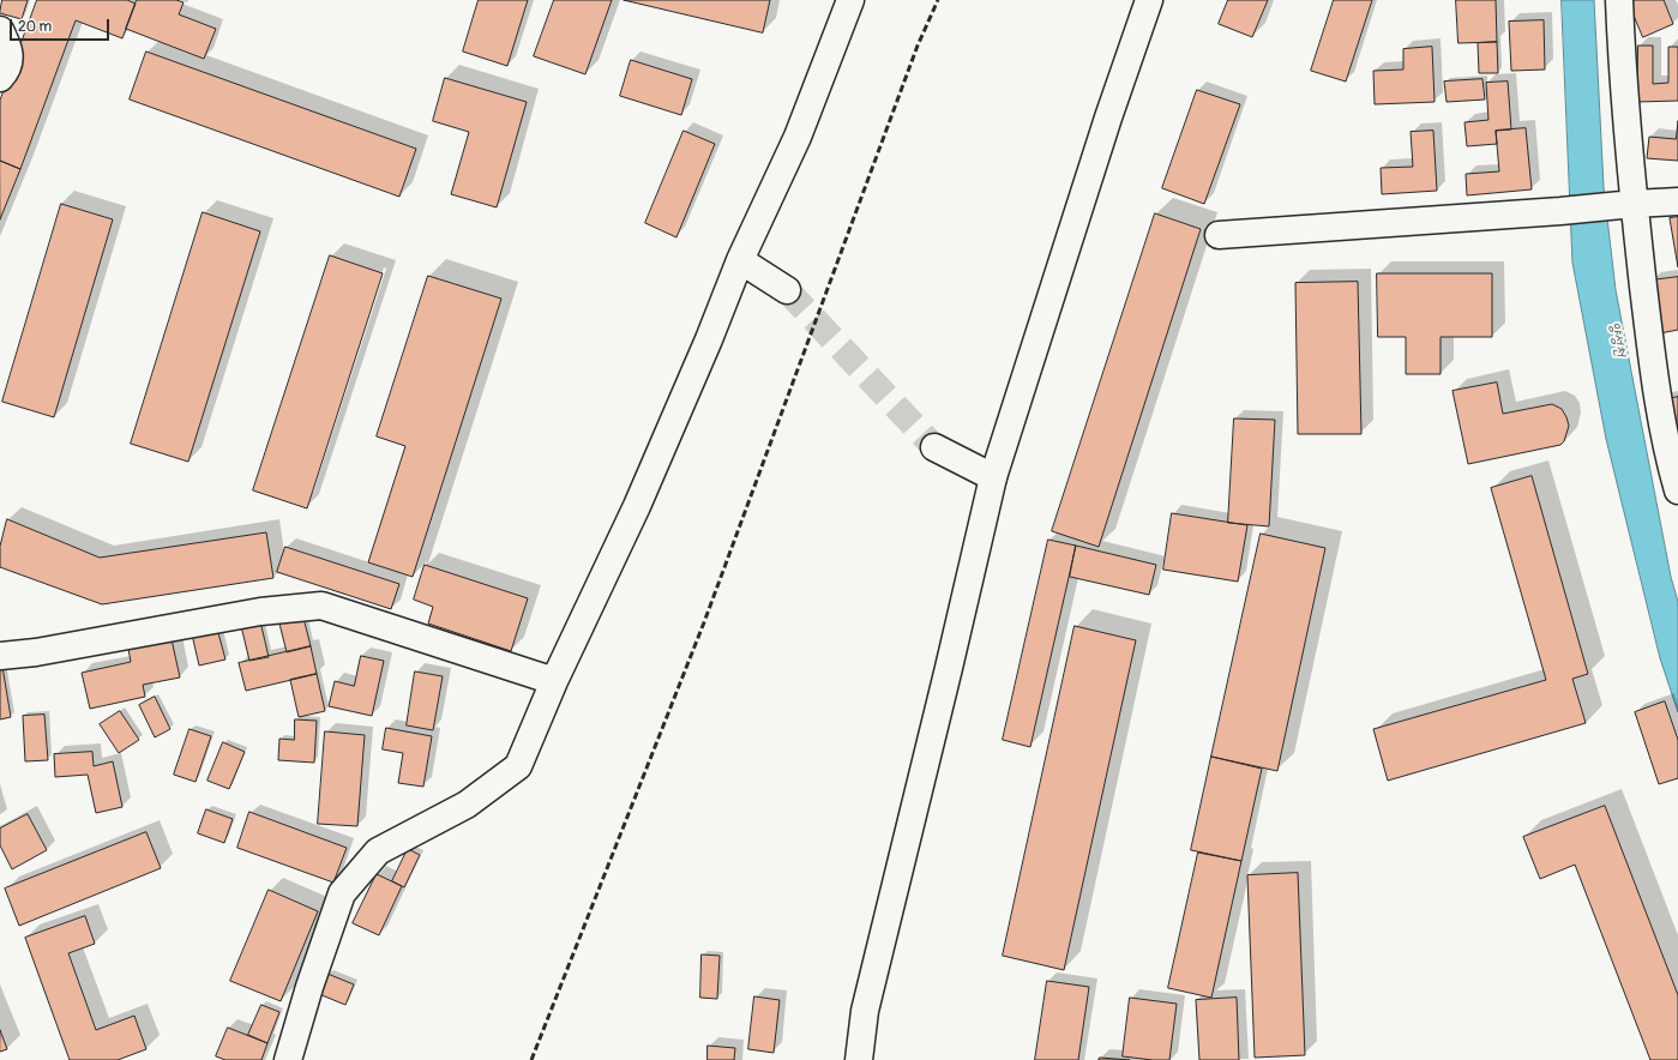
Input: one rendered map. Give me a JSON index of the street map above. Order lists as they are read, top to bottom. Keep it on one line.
{"water":["양성천"],"scale_bar":"20 m"}
